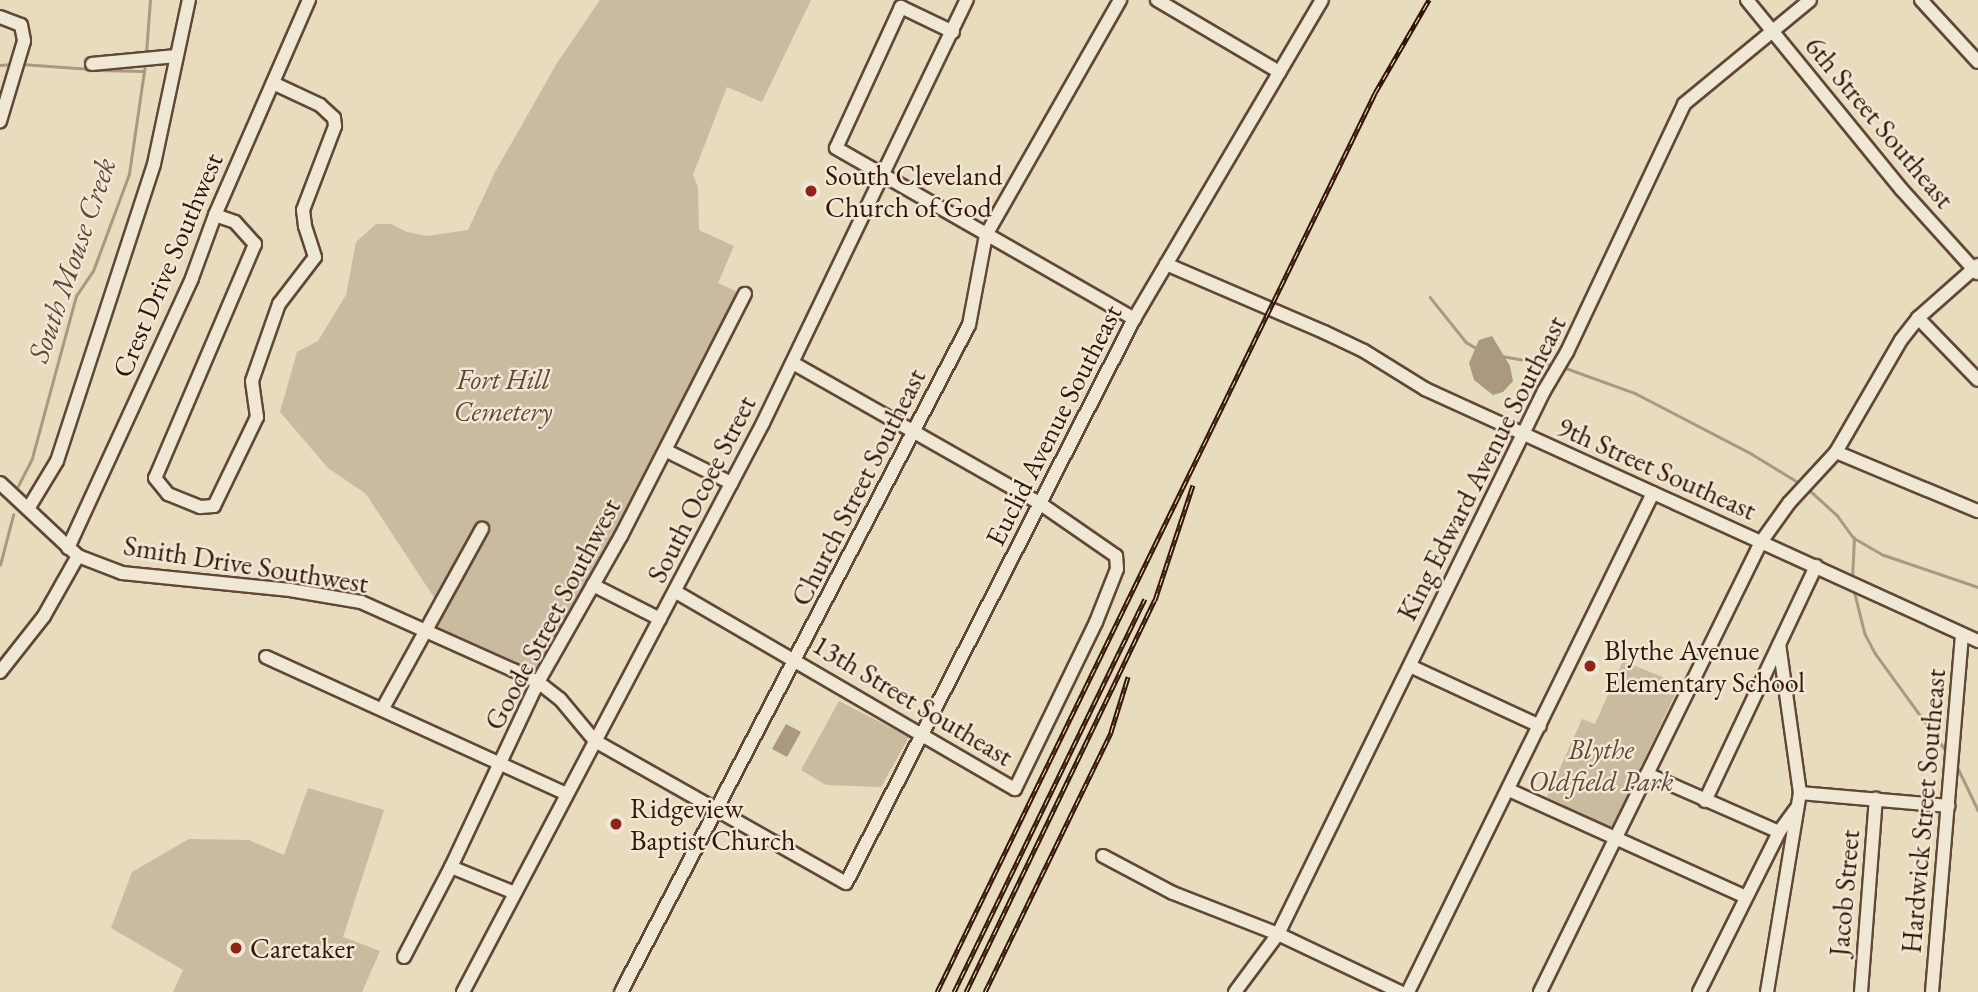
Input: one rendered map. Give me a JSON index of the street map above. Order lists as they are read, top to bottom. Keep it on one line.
{"streets":{"street":["6th Street Southeast","Crest Drive Southwest","Euclid Avenue Southeast","King Edward Avenue Southeast","9th Street Southeast","Church Street Southeast","South Ocoee Street","Smith Drive Southwest","Goode Street Southwest","13th Street Southeast","Hardwick Street Southeast","Jacob Street"]},"crossings":[["6th Street Southeast","King Edward Avenue Southeast"],["Crest Drive Southwest","Smith Drive Southwest"],["Euclid Avenue Southeast","9th Street Southeast"],["Euclid Avenue Southeast","Church Street Southeast"],["Euclid Avenue Southeast","13th Street Southeast"],["King Edward Avenue Southeast","9th Street Southeast"],["9th Street Southeast","Hardwick Street Southeast"],["Church Street Southeast","13th Street Southeast"],["South Ocoee Street","Smith Drive Southwest"],["South Ocoee Street","13th Street Southeast"],["Smith Drive Southwest","Goode Street Southwest"]],"water":["South Mouse Creek"],"parks":["Fort Hill Cemetery","Blythe Oldfield Park"],"places":["South Cleveland Church of God","Blythe Avenue Elementary School","Ridgeview Baptist Church","Caretaker"]}
